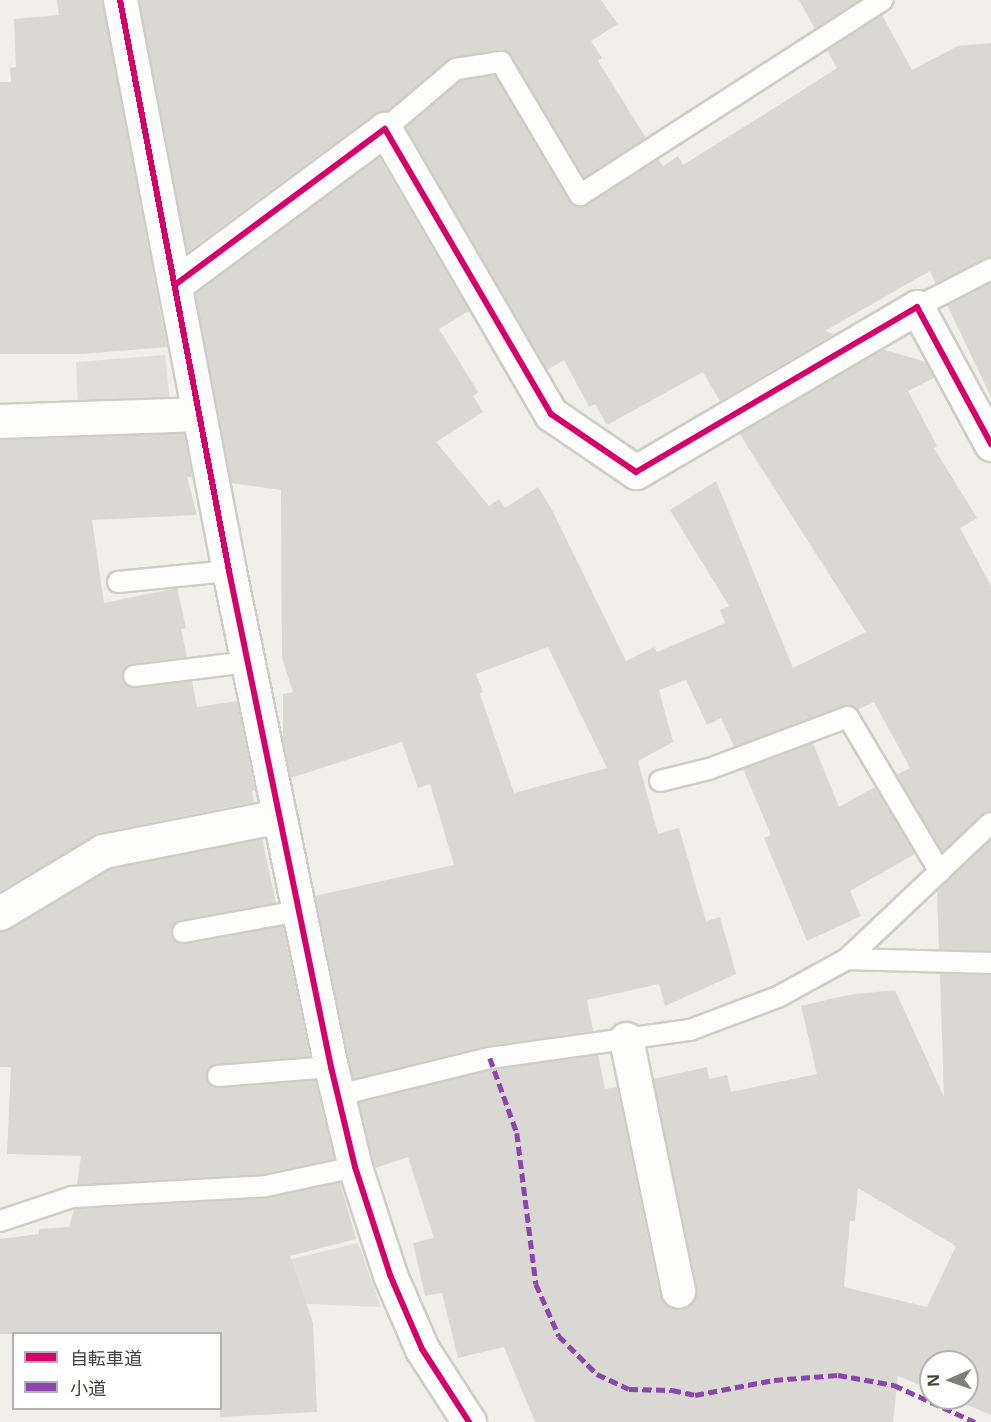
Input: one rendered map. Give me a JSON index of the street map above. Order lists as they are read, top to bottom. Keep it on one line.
{"legend":["自転車道","小道"],"north":"left"}
